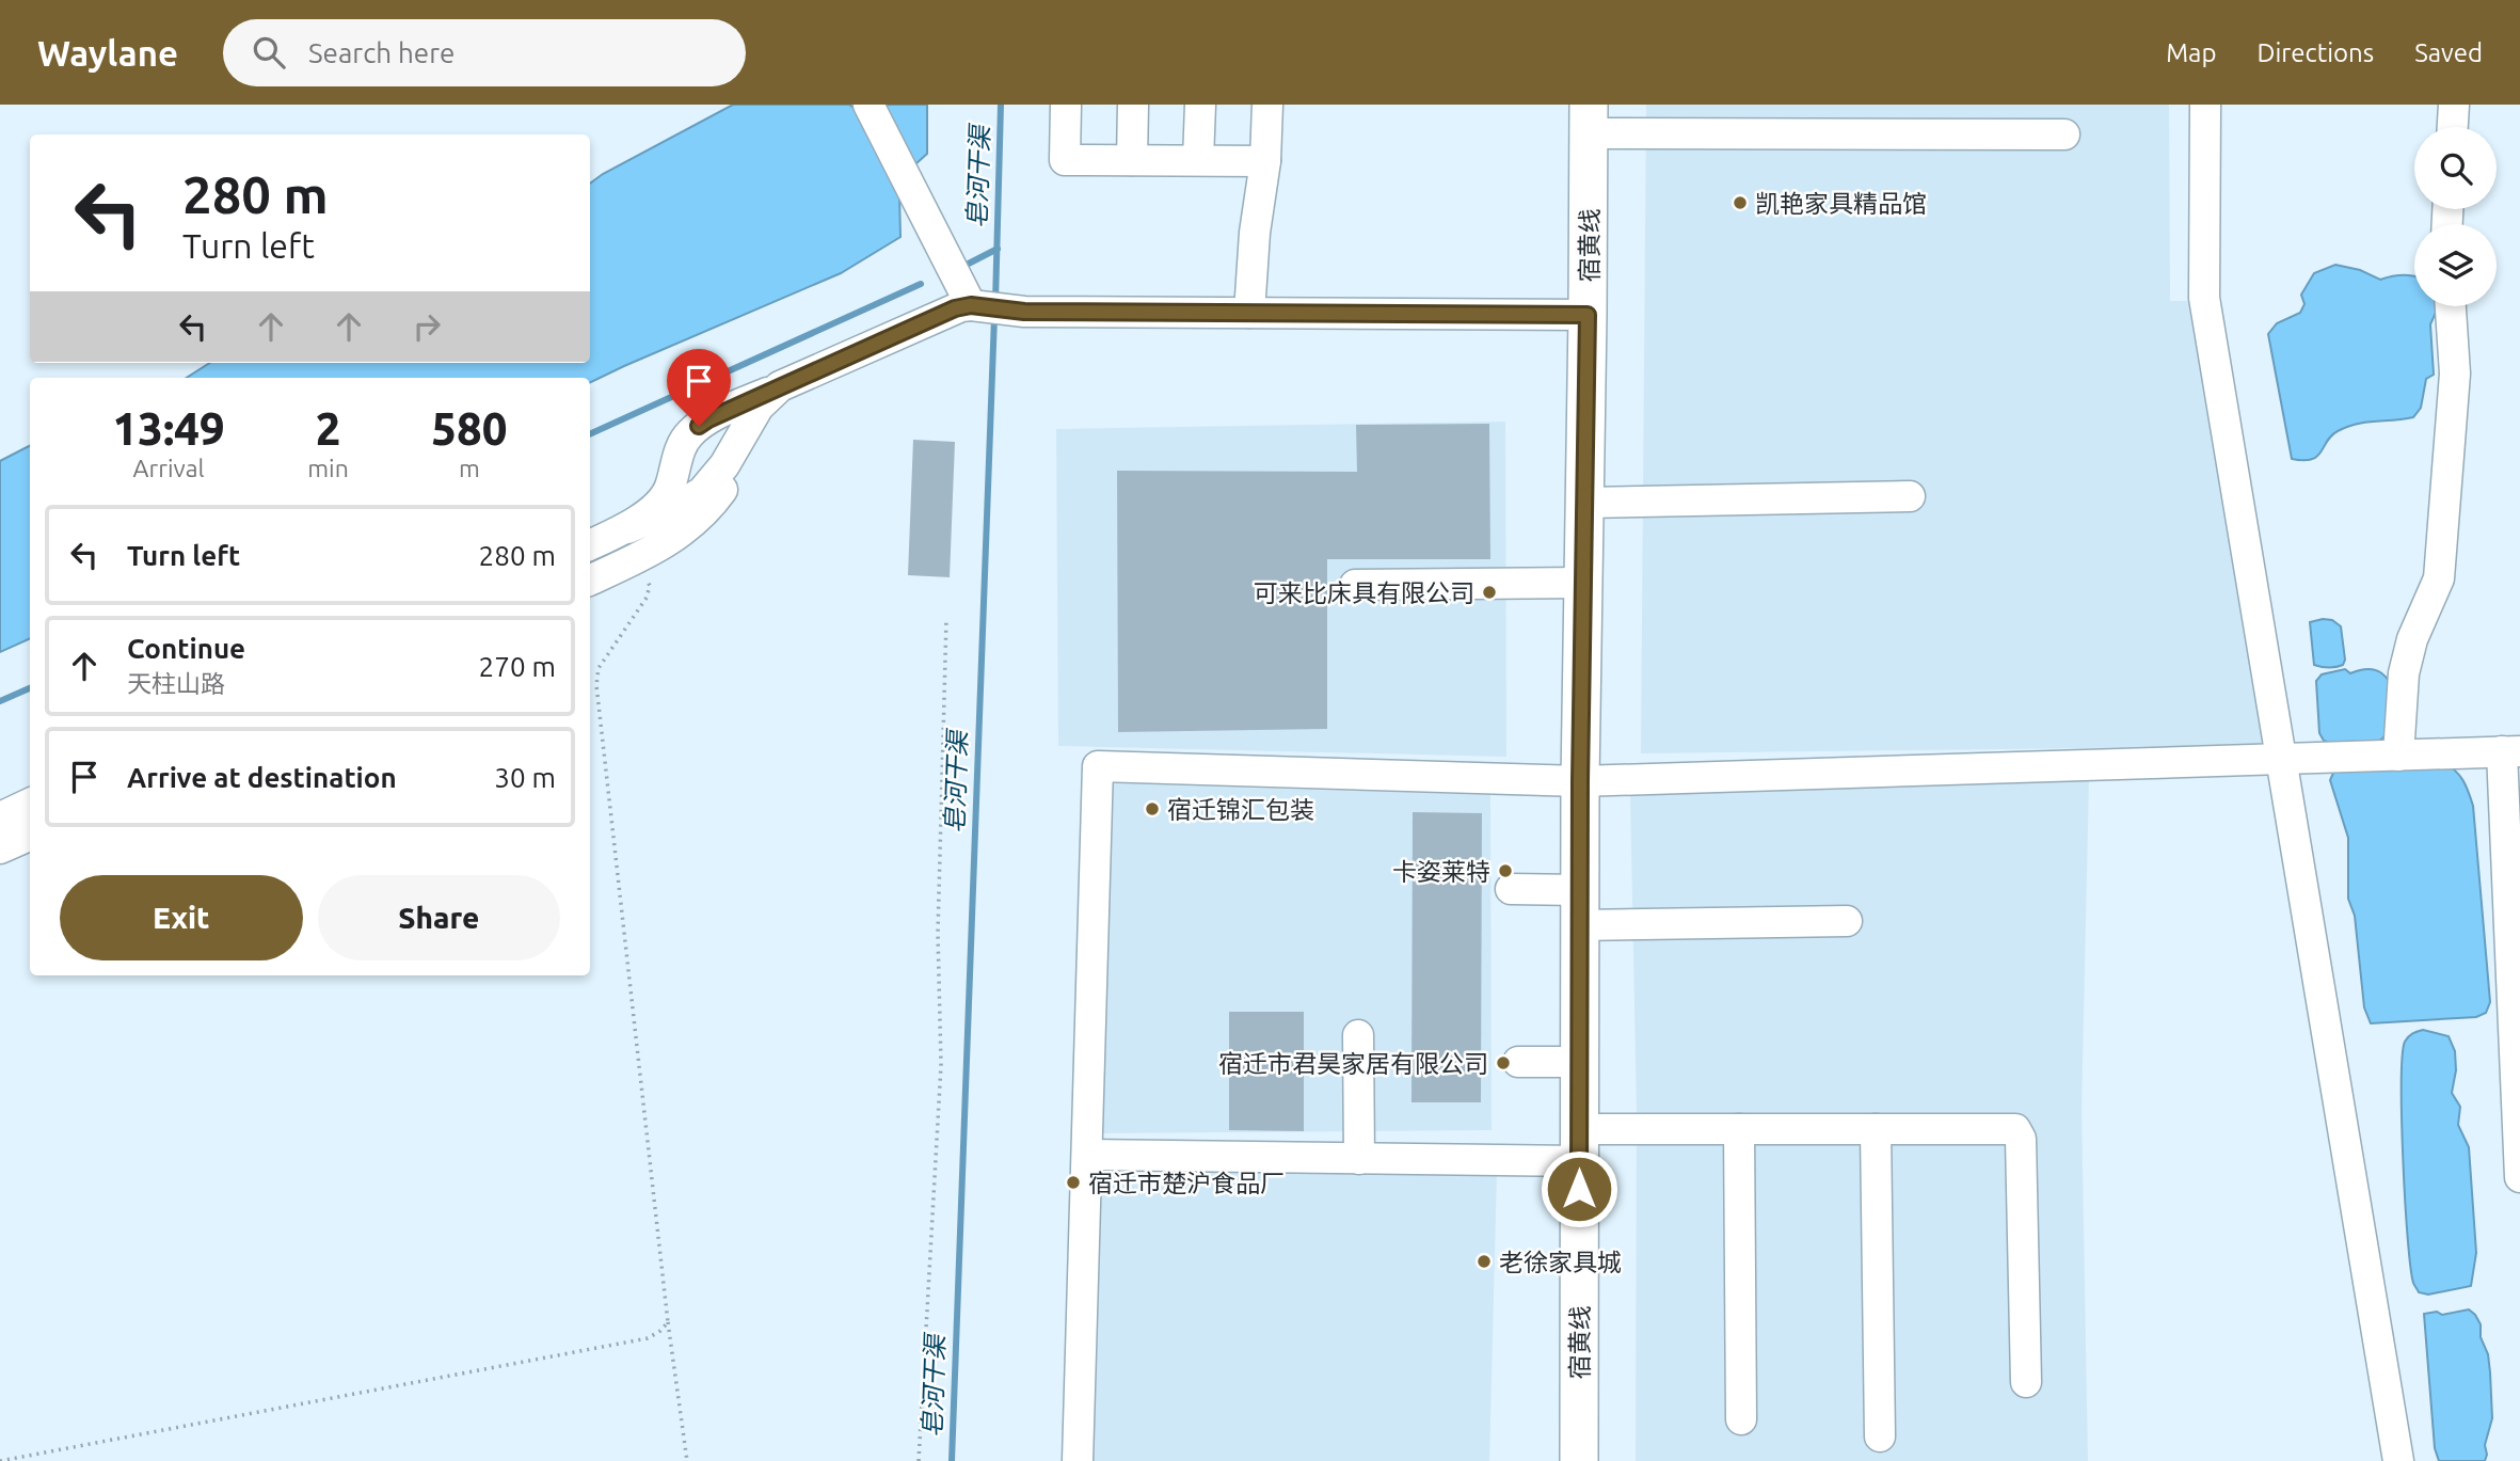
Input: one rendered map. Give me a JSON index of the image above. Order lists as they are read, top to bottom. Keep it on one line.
{"streets":{"main road":["宿黄线"]},"water":["皂河干渠"],"places":["凯艳家具精品馆","可来比床具有限公司","宿迁锦汇包装","卡姿莱特","宿迁市君昊家居有限公司","宿迁市楚沪食品厂","老徐家具城"],"page":{"header":"Waylane","search":"Search here","nav":["Map","Directions","Saved"],"turn":["280 m","Turn left"],"eta":["13:49","Arrival","2","min","580","m"],"list":[{"name":"Turn left","value":"280 m"},{"name":"Continue","note":"天柱山路","value":"270 m"},{"name":"Arrive at destination","value":"30 m"}],"buttons":["Exit","Share"]}}
